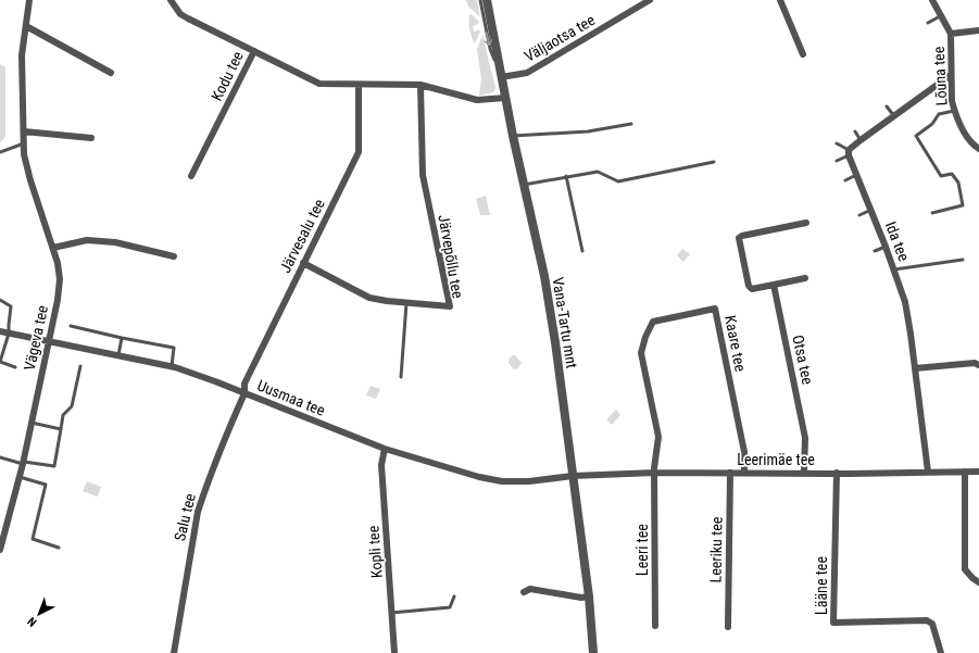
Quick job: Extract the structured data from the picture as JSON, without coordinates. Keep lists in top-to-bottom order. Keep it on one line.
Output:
{"streets":{"street":["Väljaotsa tee","Kodu tee","Lõuna tee","Järvesalu tee","Ida tee","Järvepõllu tee","Vana-Tartu mnt","Vägeva tee","Kaare tee","Otsa tee","Uusmaa tee","Leerimäe tee","Salu tee","Leeri tee","Leeriku tee","Kopli tee","Lääne tee"]},"crossings":[["Väljaotsa tee","Vana-Tartu mnt"],["Järvesalu tee","Järvepõllu tee"],["Järvesalu tee","Uusmaa tee"],["Järvesalu tee","Salu tee"],["Ida tee","Leerimäe tee"],["Vana-Tartu mnt","Uusmaa tee"],["Vana-Tartu mnt","Leerimäe tee"],["Vägeva tee","Uusmaa tee"],["Kaare tee","Leerimäe tee"],["Kaare tee","Leeri tee"],["Otsa tee","Leerimäe tee"],["Uusmaa tee","Leerimäe tee"],["Uusmaa tee","Salu tee"],["Uusmaa tee","Kopli tee"],["Leerimäe tee","Leeri tee"],["Leerimäe tee","Leeriku tee"],["Leerimäe tee","Lääne tee"]],"north":"bottom left"}
